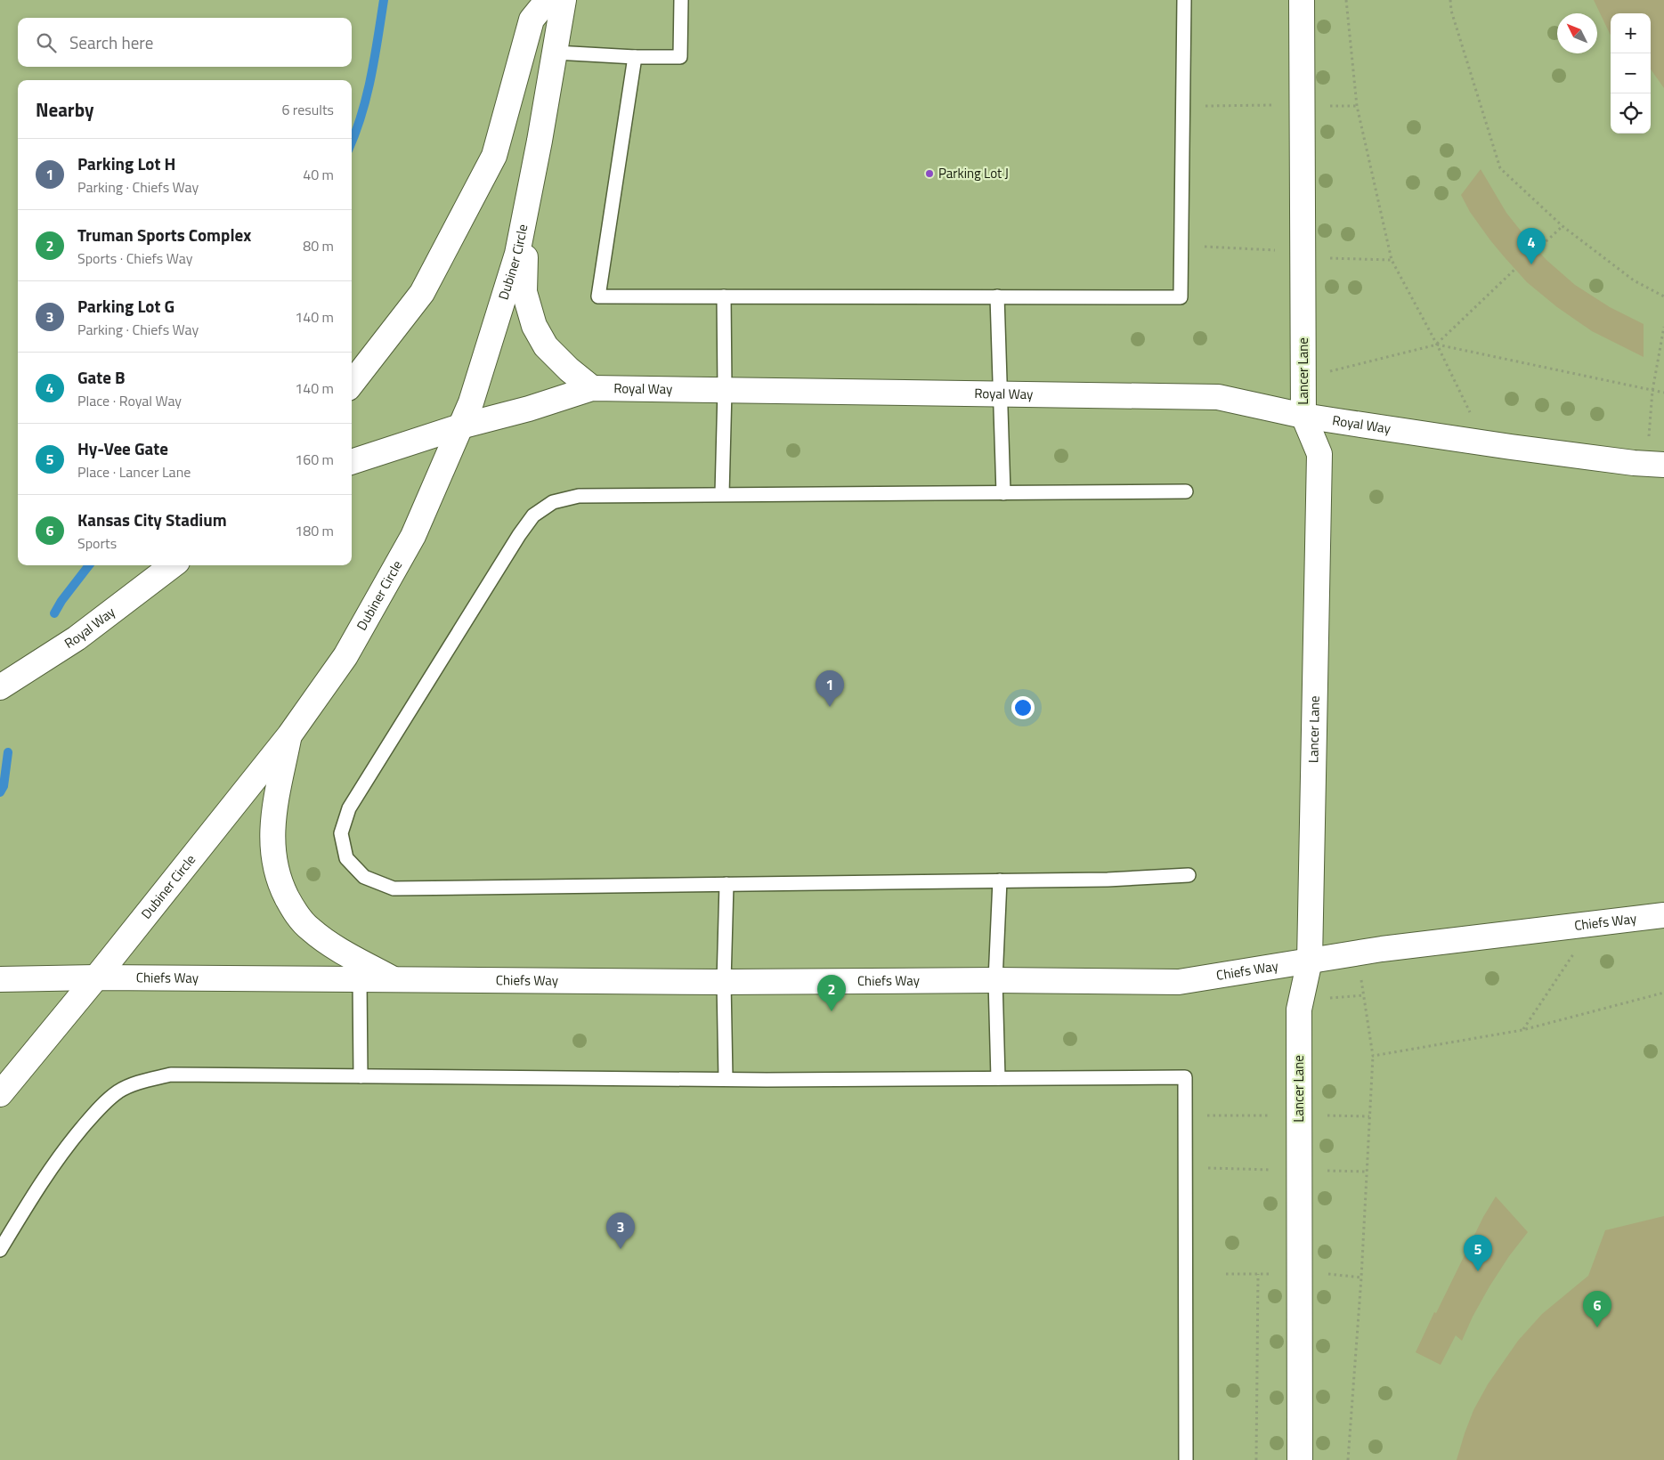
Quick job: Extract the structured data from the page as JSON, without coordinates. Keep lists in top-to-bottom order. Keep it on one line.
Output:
{"streets":{"street":["Dubiner Circle","Lancer Lane","Royal Way","Chiefs Way"]},"crossings":[["Dubiner Circle","Royal Way"],["Dubiner Circle","Chiefs Way"],["Lancer Lane","Royal Way"],["Lancer Lane","Chiefs Way"]],"places":["Parking Lot J"],"north":"top left","page":{"map_buttons":["+","−"],"search":"Search here","heading":["Nearby","6 results"],"list":[{"mark":"1","name":"Parking Lot H","note":"Parking · Chiefs Way","value":"40 m"},{"mark":"2","name":"Truman Sports Complex","note":"Sports · Chiefs Way","value":"80 m"},{"mark":"3","name":"Parking Lot G","note":"Parking · Chiefs Way","value":"140 m"},{"mark":"4","name":"Gate B","note":"Place · Royal Way","value":"140 m"},{"mark":"5","name":"Hy-Vee Gate","note":"Place · Lancer Lane","value":"160 m"},{"mark":"6","name":"Kansas City Stadium","note":"Sports","value":"180 m"}],"pins":["4","1","2","3","5","6"]}}
